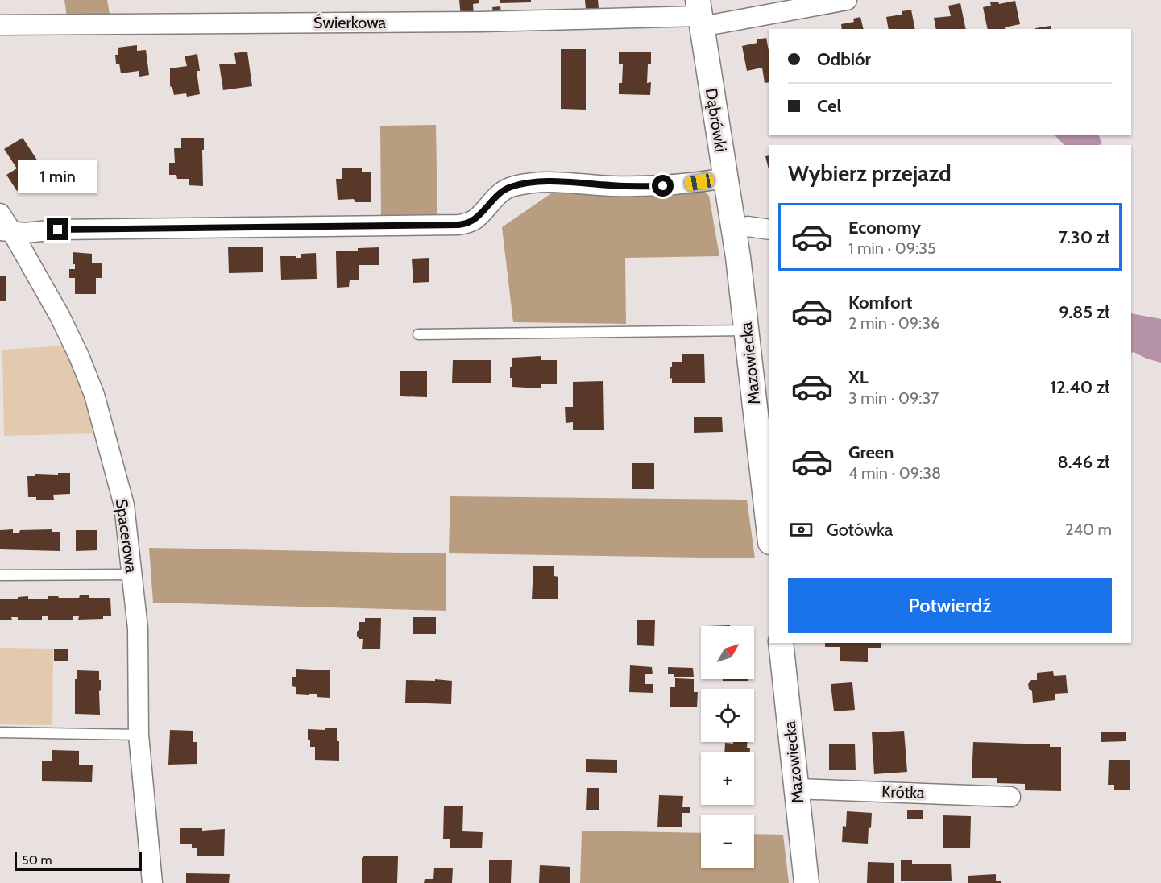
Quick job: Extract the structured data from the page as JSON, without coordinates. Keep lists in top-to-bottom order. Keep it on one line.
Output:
{"streets":{"street":["Świerkowa","Dąbrówki","Mazowiecka","Spacerowa","Krótka"]},"crossings":[["Świerkowa","Dąbrówki"],["Dąbrówki","Mazowiecka"],["Mazowiecka","Krótka"]],"scale_bar":"50 m","north":"top right","page":{"banner":["Odbiór","Cel"],"heading":"Wybierz przejazd","bubble":"1 min","list":[{"name":"Economy","note":"1 min · 09:35","value":"7.30 zł"},{"name":"Komfort","note":"2 min · 09:36","value":"9.85 zł"},{"name":"XL","note":"3 min · 09:37","value":"12.40 zł"},{"name":"Green","note":"4 min · 09:38","value":"8.46 zł"}],"pay":["Gotówka","240 m"],"buttons":"Potwierdź","map_buttons":["+","−"],"scale":"50 m"}}
